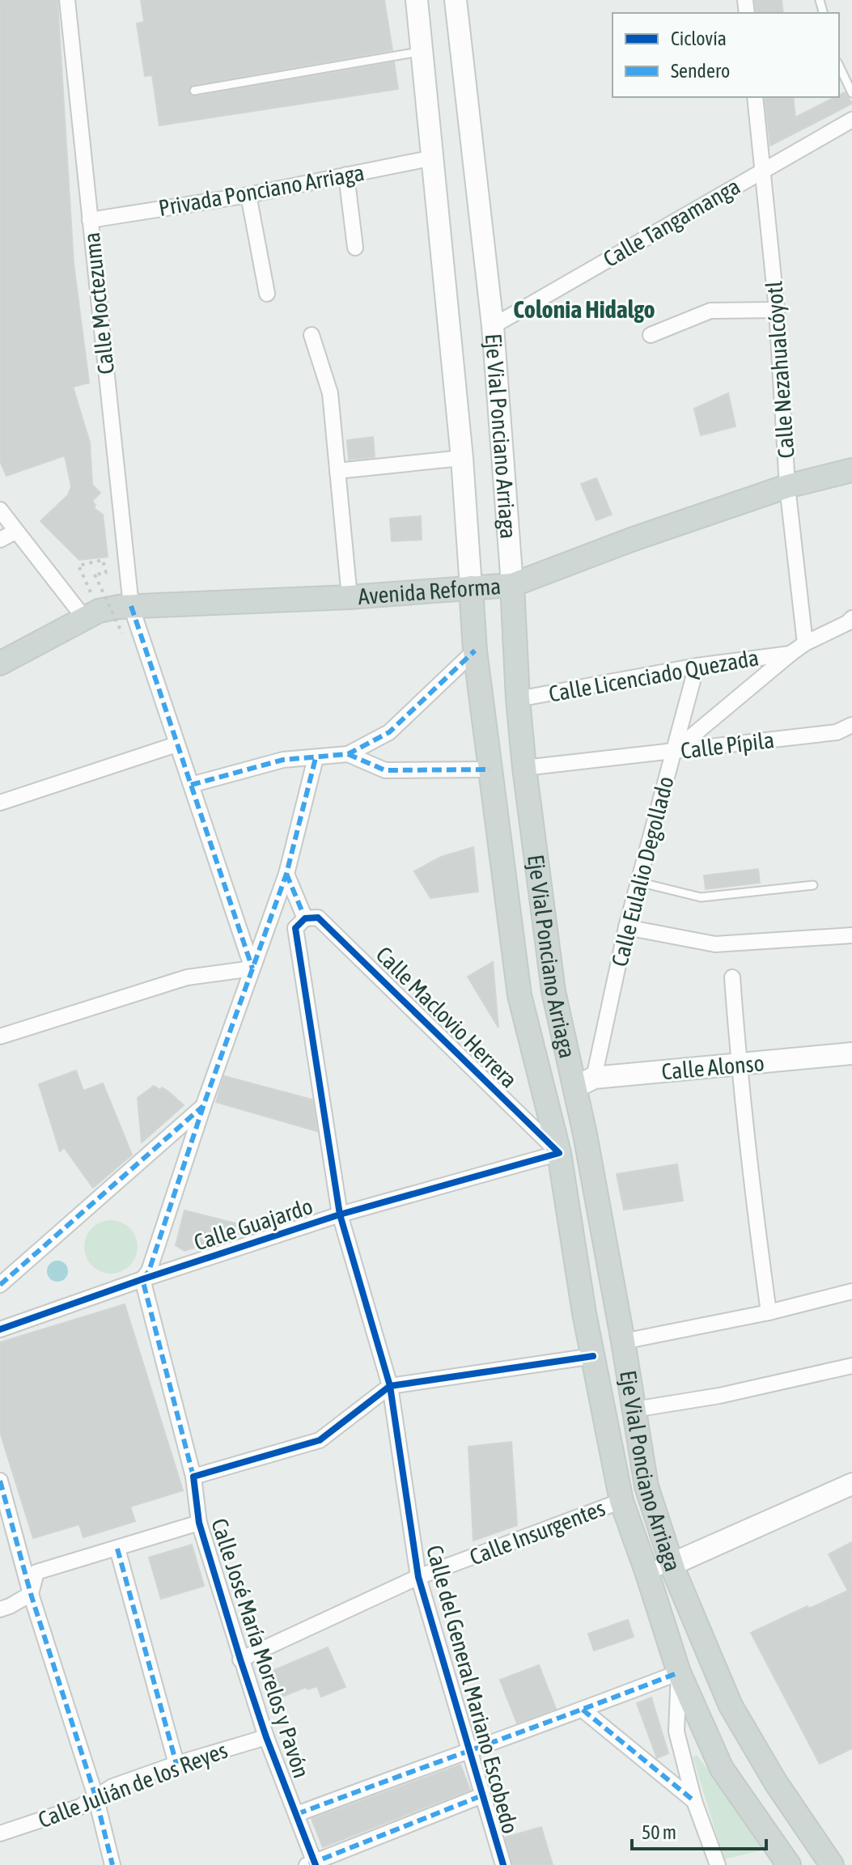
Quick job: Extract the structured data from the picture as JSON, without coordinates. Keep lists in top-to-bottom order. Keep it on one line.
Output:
{"streets":{"main road":["Eje Vial Ponciano Arriaga","Avenida Reforma","Calle Alonso"],"street":["Privada Ponciano Arriaga","Calle Tangamanga","Calle Moctezuma","Calle Nezahualcóyotl","Calle Licenciado Quezada","Calle Pípila","Calle Eulalio Degollado","Calle Maclovio Herrera","Calle Guajardo","Calle Insurgentes","Calle José María Morelos y Pavón","Calle del General Mariano Escobedo","Calle Julián de los Reyes"]},"crossings":[["Privada Ponciano Arriaga","Calle Moctezuma"],["Privada Ponciano Arriaga","Eje Vial Ponciano Arriaga"],["Calle Tangamanga","Calle Nezahualcóyotl"],["Calle Tangamanga","Eje Vial Ponciano Arriaga"],["Calle Moctezuma","Avenida Reforma"],["Calle Nezahualcóyotl","Avenida Reforma"],["Calle Nezahualcóyotl","Calle Licenciado Quezada"],["Eje Vial Ponciano Arriaga","Avenida Reforma"],["Eje Vial Ponciano Arriaga","Calle Licenciado Quezada"],["Eje Vial Ponciano Arriaga","Calle Pípila"],["Eje Vial Ponciano Arriaga","Calle Eulalio Degollado"],["Eje Vial Ponciano Arriaga","Calle Maclovio Herrera"],["Eje Vial Ponciano Arriaga","Calle Alonso"],["Eje Vial Ponciano Arriaga","Calle Guajardo"],["Eje Vial Ponciano Arriaga","Calle Insurgentes"],["Calle Licenciado Quezada","Calle Pípila"],["Calle Licenciado Quezada","Calle Eulalio Degollado"],["Calle Pípila","Calle Eulalio Degollado"],["Calle Eulalio Degollado","Calle Alonso"],["Calle Maclovio Herrera","Calle Guajardo"],["Calle Maclovio Herrera","Calle del General Mariano Escobedo"],["Calle Guajardo","Calle José María Morelos y Pavón"],["Calle Guajardo","Calle del General Mariano Escobedo"],["Calle Insurgentes","Calle José María Morelos y Pavón"],["Calle Insurgentes","Calle del General Mariano Escobedo"],["Calle José María Morelos y Pavón","Calle Julián de los Reyes"]],"districts":["Colonia Hidalgo"],"legend":["Ciclovía","Sendero"],"scale_bar":"50 m"}
